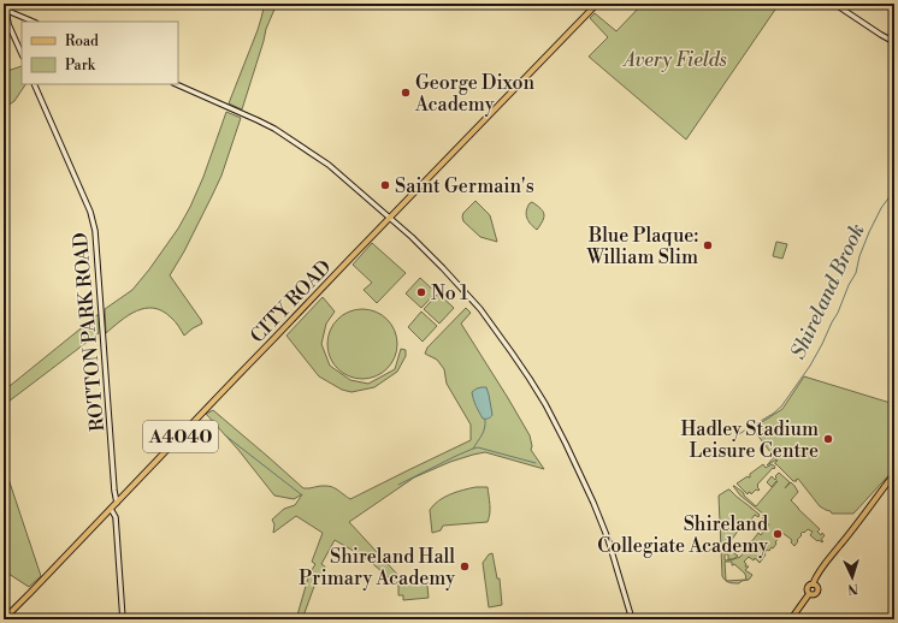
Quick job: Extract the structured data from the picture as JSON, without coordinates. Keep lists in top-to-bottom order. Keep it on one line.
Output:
{"streets":{"main road":["CITY ROAD","ROTTON PARK ROAD","A4040"]},"crossings":[["CITY ROAD","ROTTON PARK ROAD"]],"water":["Shireland Brook"],"parks":["Avery Fields"],"places":["George Dixon Academy","Saint Germain's","Blue Plaque: William Slim","No 1","Hadley Stadium Leisure Centre","Shireland Collegiate Academy","Shireland Hall Primary Academy"],"legend":["Road","Park"],"north":"bottom"}
